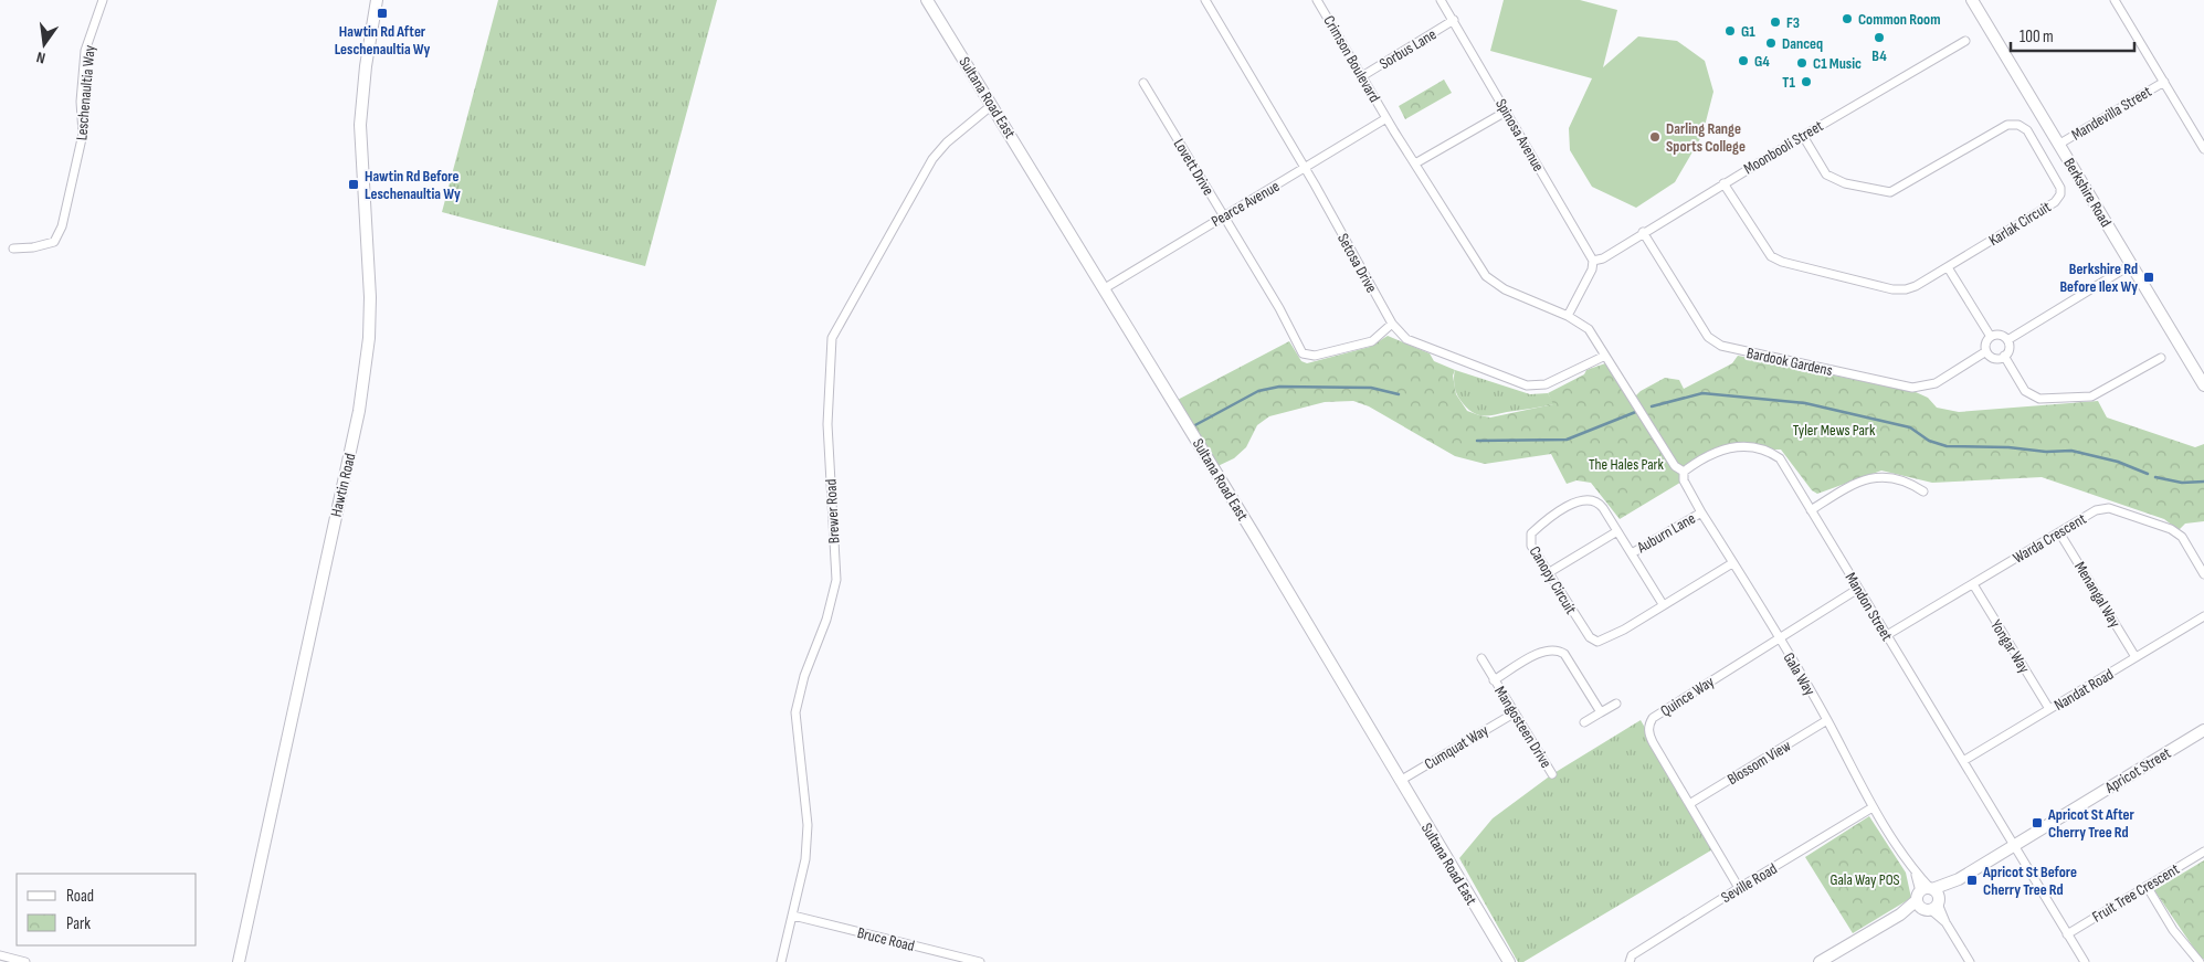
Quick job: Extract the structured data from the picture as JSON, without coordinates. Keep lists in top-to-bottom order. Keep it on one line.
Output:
{"streets":{"street":["Sorbus Lane","Crimson Boulevard","Leschenaultia Way","Sultana Road East","Mandevilla Street","Spinosa Avenue","Moonbooli Street","Lovett Drive","Berkshire Road","Pearce Avenue","Karlak Circuit","Setosa Drive","Bardook Gardens","Hawtin Road","Brewer Road","Auburn Lane","Warda Crescent","Canopy Circuit","Menangal Way","Mandon Street","Yongar Way","Gala Way","Nandat Road","Quince Way","Mangosteen Drive","Cumquat Way","Blossom View","Apricot Street","Seville Road","Fruit Tree Crescent","Bruce Road"]},"crossings":[["Sorbus Lane","Crimson Boulevard"],["Sorbus Lane","Spinosa Avenue"],["Crimson Boulevard","Pearce Avenue"],["Sultana Road East","Pearce Avenue"],["Sultana Road East","Brewer Road"],["Sultana Road East","Cumquat Way"],["Mandevilla Street","Berkshire Road"],["Spinosa Avenue","Moonbooli Street"],["Moonbooli Street","Karlak Circuit"],["Moonbooli Street","Bardook Gardens"],["Lovett Drive","Pearce Avenue"],["Lovett Drive","Setosa Drive"],["Pearce Avenue","Setosa Drive"],["Setosa Drive","Gala Way"],["Brewer Road","Bruce Road"],["Auburn Lane","Canopy Circuit"],["Auburn Lane","Gala Way"],["Warda Crescent","Menangal Way"],["Warda Crescent","Mandon Street"],["Warda Crescent","Yongar Way"],["Canopy Circuit","Gala Way"],["Menangal Way","Nandat Road"],["Mandon Street","Gala Way"],["Mandon Street","Nandat Road"],["Mandon Street","Quince Way"],["Mandon Street","Apricot Street"],["Mandon Street","Fruit Tree Crescent"],["Yongar Way","Nandat Road"],["Gala Way","Quince Way"],["Gala Way","Blossom View"],["Gala Way","Apricot Street"],["Gala Way","Seville Road"],["Quince Way","Blossom View"],["Quince Way","Seville Road"],["Mangosteen Drive","Cumquat Way"]],"parks":["Tyler Mews Park","The Hales Park","Gala Way POS"],"places":{"transit":["Hawtin Rd After Leschenaultia Wy","Hawtin Rd Before Leschenaultia Wy","Berkshire Rd Before Ilex Wy","Apricot St After Cherry Tree Rd","Apricot St Before Cherry Tree Rd"],"other":["Common Room","F3","G1","B4","Danceq","G4","C1 Music","T1","Darling Range Sports College"]},"legend":["Road","Park"],"scale_bar":"100 m","north":"bottom"}
